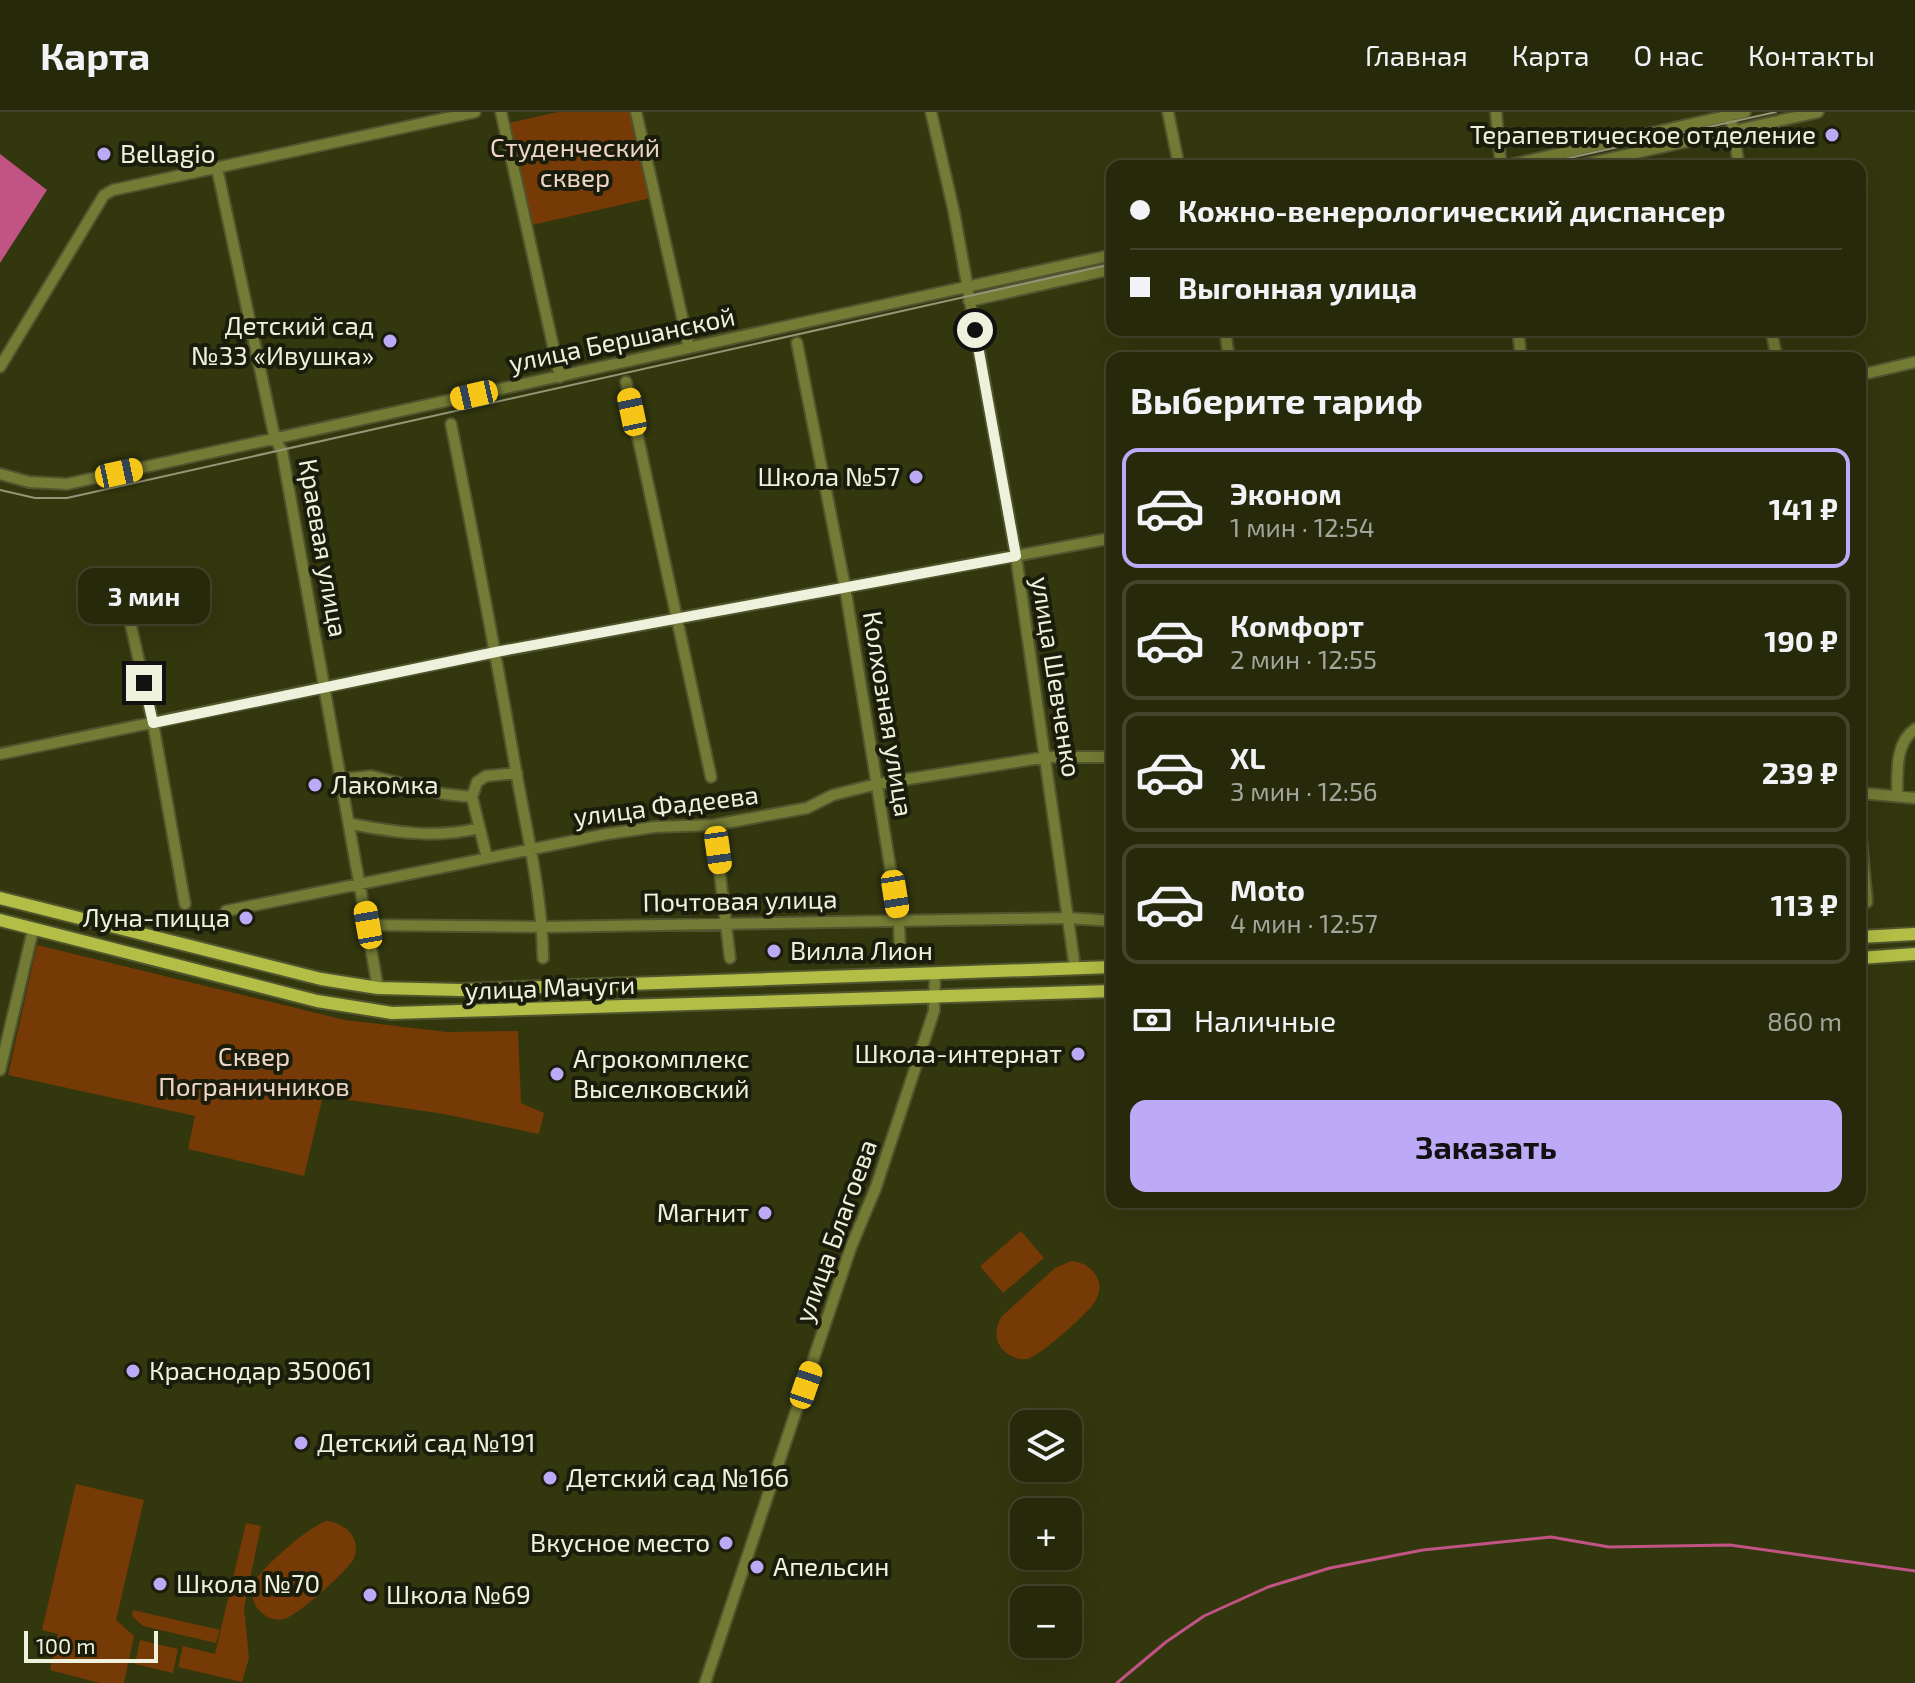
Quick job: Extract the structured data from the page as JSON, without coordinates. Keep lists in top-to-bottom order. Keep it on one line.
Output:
{"streets":{"main road":["улица Мачуги"],"street":["улица Бершанской","Краевая улица","улица Шевченко","Колхозная улица","улица Фадеева","Почтовая улица","улица Благоева"]},"crossings":[["улица Бершанской","Краевая улица"],["улица Бершанской","улица Шевченко"],["Краевая улица","улица Фадеева"],["Краевая улица","Почтовая улица"],["Краевая улица","улица Мачуги"],["улица Шевченко","улица Фадеева"],["улица Шевченко","Почтовая улица"],["улица Шевченко","улица Мачуги"],["Колхозная улица","улица Фадеева"],["Колхозная улица","Почтовая улица"],["улица Мачуги","улица Благоева"]],"parks":["Студенческий сквер","Сквер Пограничников"],"places":["Терапевтическое отделение","Bellagio","Детский сад №33 «Ивушка»","Школа №57","Лакомка","Луна-пицца","Вилла Лион","Школа-интернат","Агрокомплекс Выселковский","Магнит","Краснодар 350061","Детский сад №191","Детский сад №166","Вкусное место","Апельсин","Школа №70","Школа №69"],"scale_bar":"100 m","page":{"header":"Карта","nav":["Главная","Карта","О нас","Контакты"],"banner":["Кожно-венерологический диспансер","Выгонная улица"],"heading":"Выберите тариф","list":[{"name":"Эконом","note":"1 мин · 12:54","value":"141 ₽"},{"name":"Комфорт","note":"2 мин · 12:55","value":"190 ₽"},{"name":"XL","note":"3 мин · 12:56","value":"239 ₽"},{"name":"Moto","note":"4 мин · 12:57","value":"113 ₽"}],"bubble":"3 мин","pay":["Наличные","860 m"],"buttons":"Заказать","map_buttons":["+","−"],"scale":"100 m"}}
